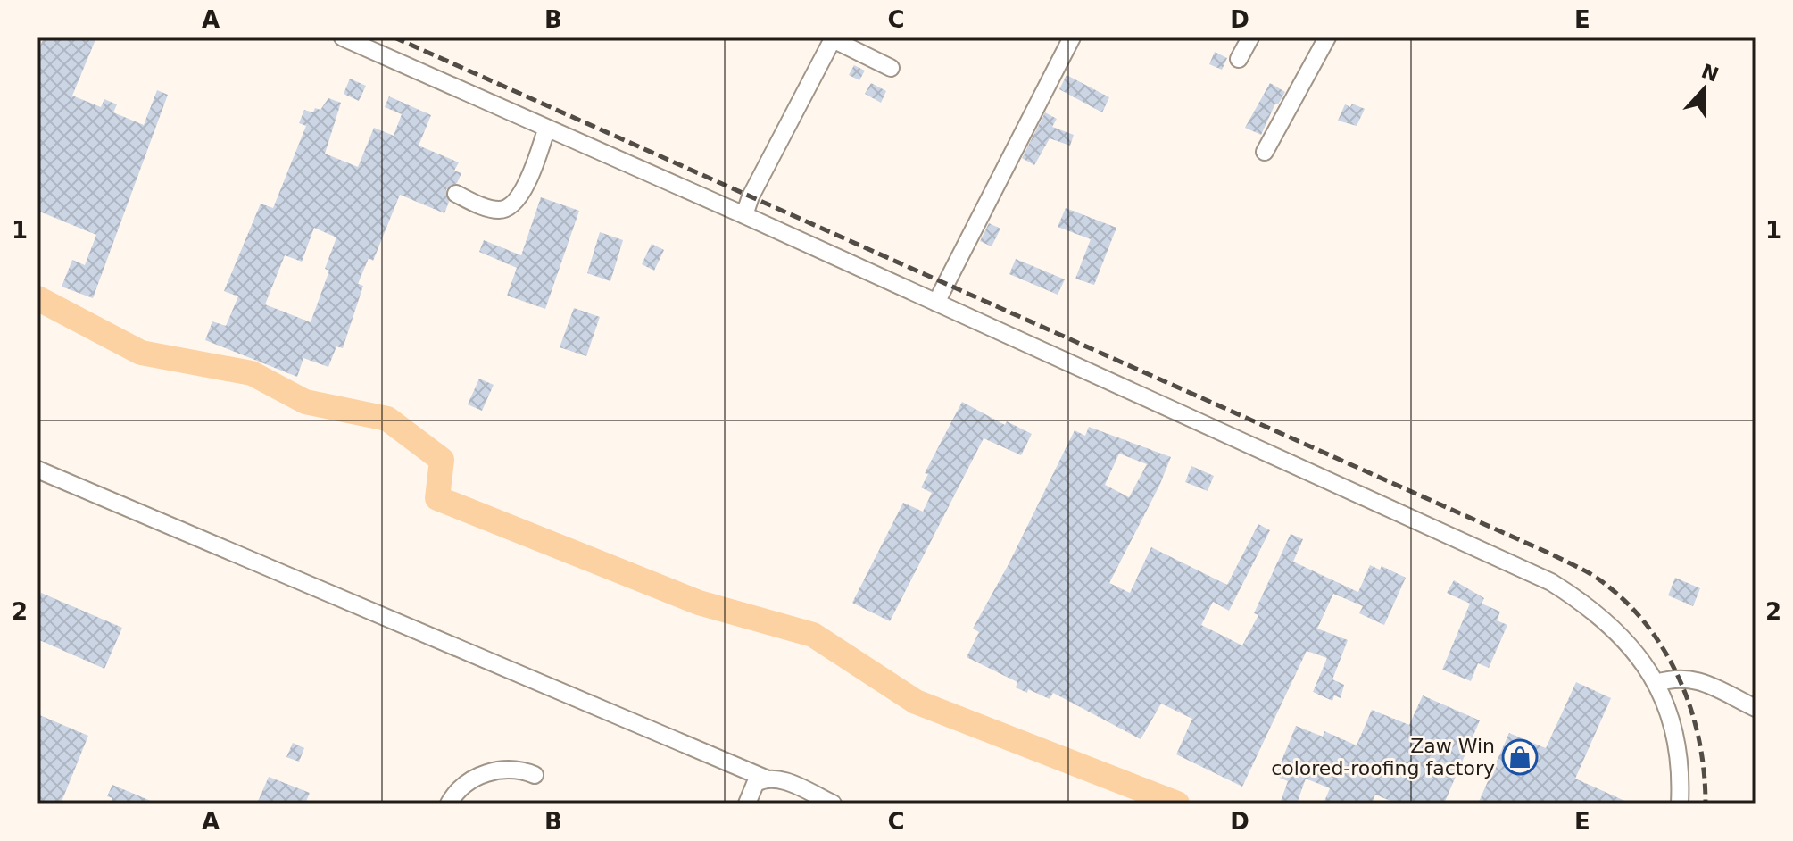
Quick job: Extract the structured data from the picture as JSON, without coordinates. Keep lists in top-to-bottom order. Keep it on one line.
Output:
{"places":{"shop":["Zaw Win colored-roofing factory"]},"north":"top","grid":{"columns":["A","B","C","D","E"],"rows":["1","2"]}}
